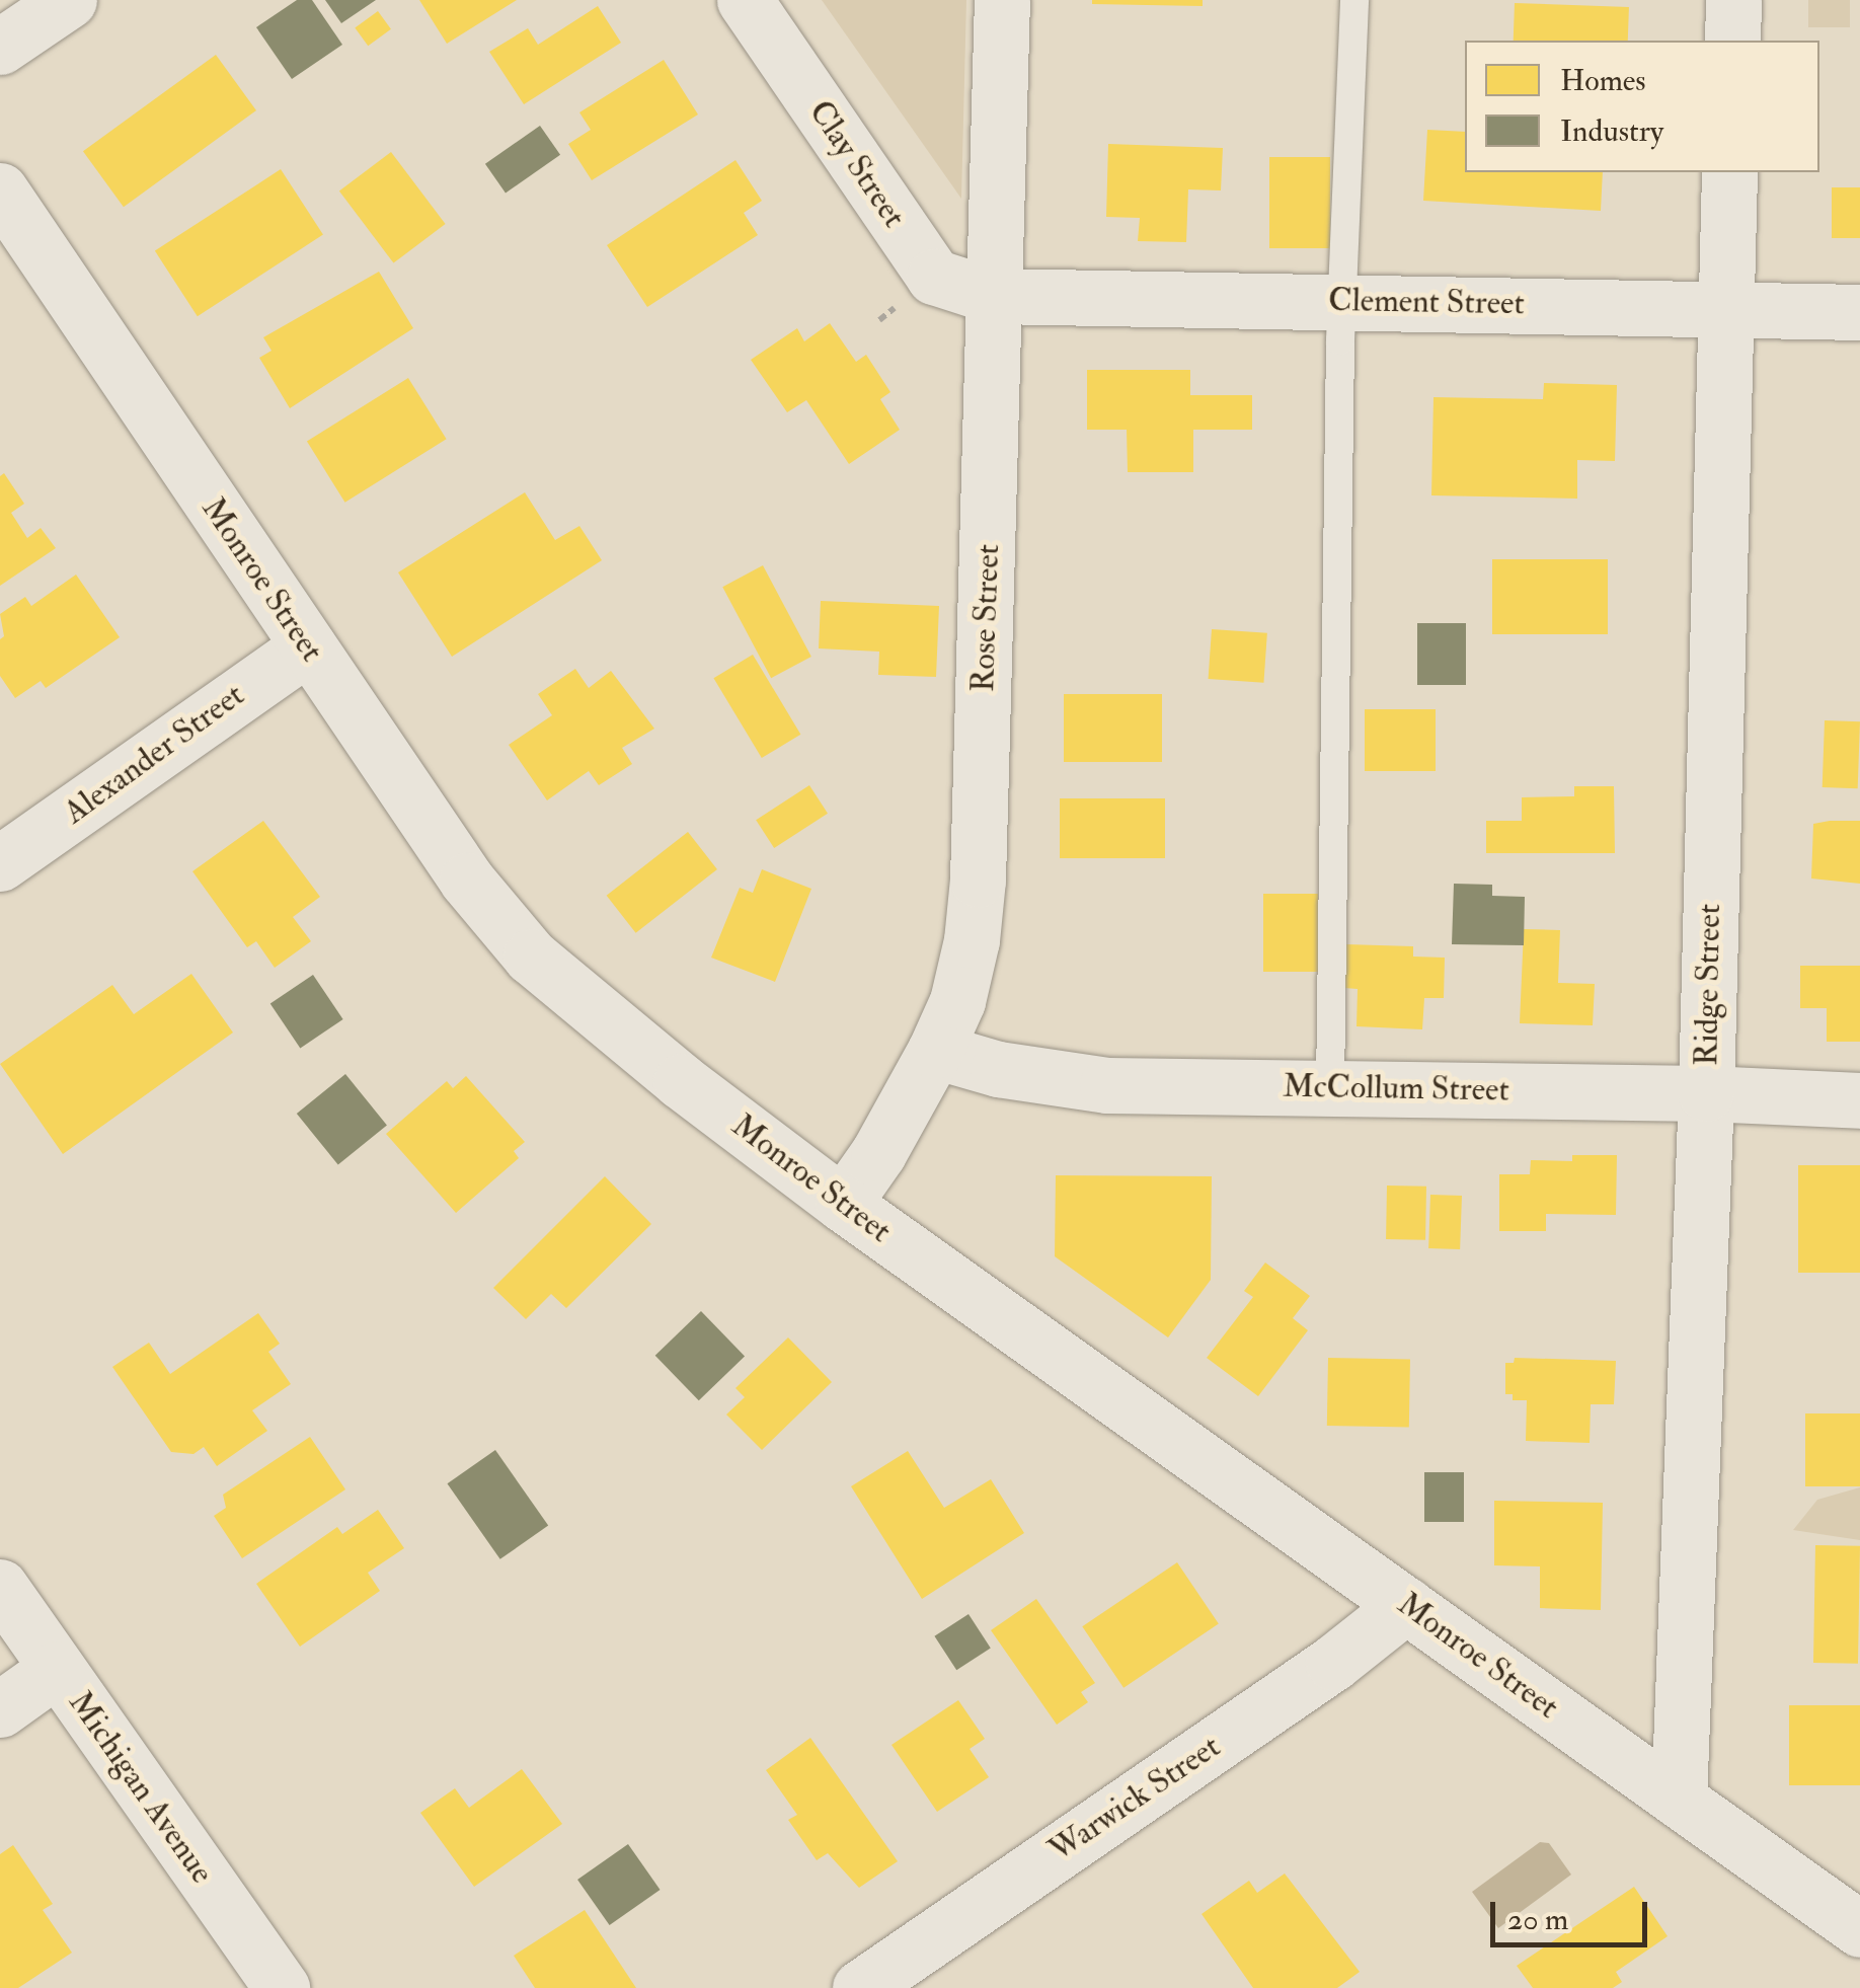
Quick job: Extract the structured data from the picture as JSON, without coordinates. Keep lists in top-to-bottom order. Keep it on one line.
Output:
{"streets":{"street":["Clay Street","Clement Street","Monroe Street","Rose Street","Alexander Street","Ridge Street","McCollum Street","Michigan Avenue","Warwick Street"]},"crossings":[["Clay Street","Clement Street"],["Clay Street","Rose Street"],["Clement Street","Rose Street"],["Clement Street","Ridge Street"],["Monroe Street","Rose Street"],["Monroe Street","Alexander Street"],["Monroe Street","Ridge Street"],["Monroe Street","Warwick Street"],["Rose Street","McCollum Street"],["Ridge Street","McCollum Street"]],"legend":["Homes","Industry"],"scale_bar":"20 m"}
